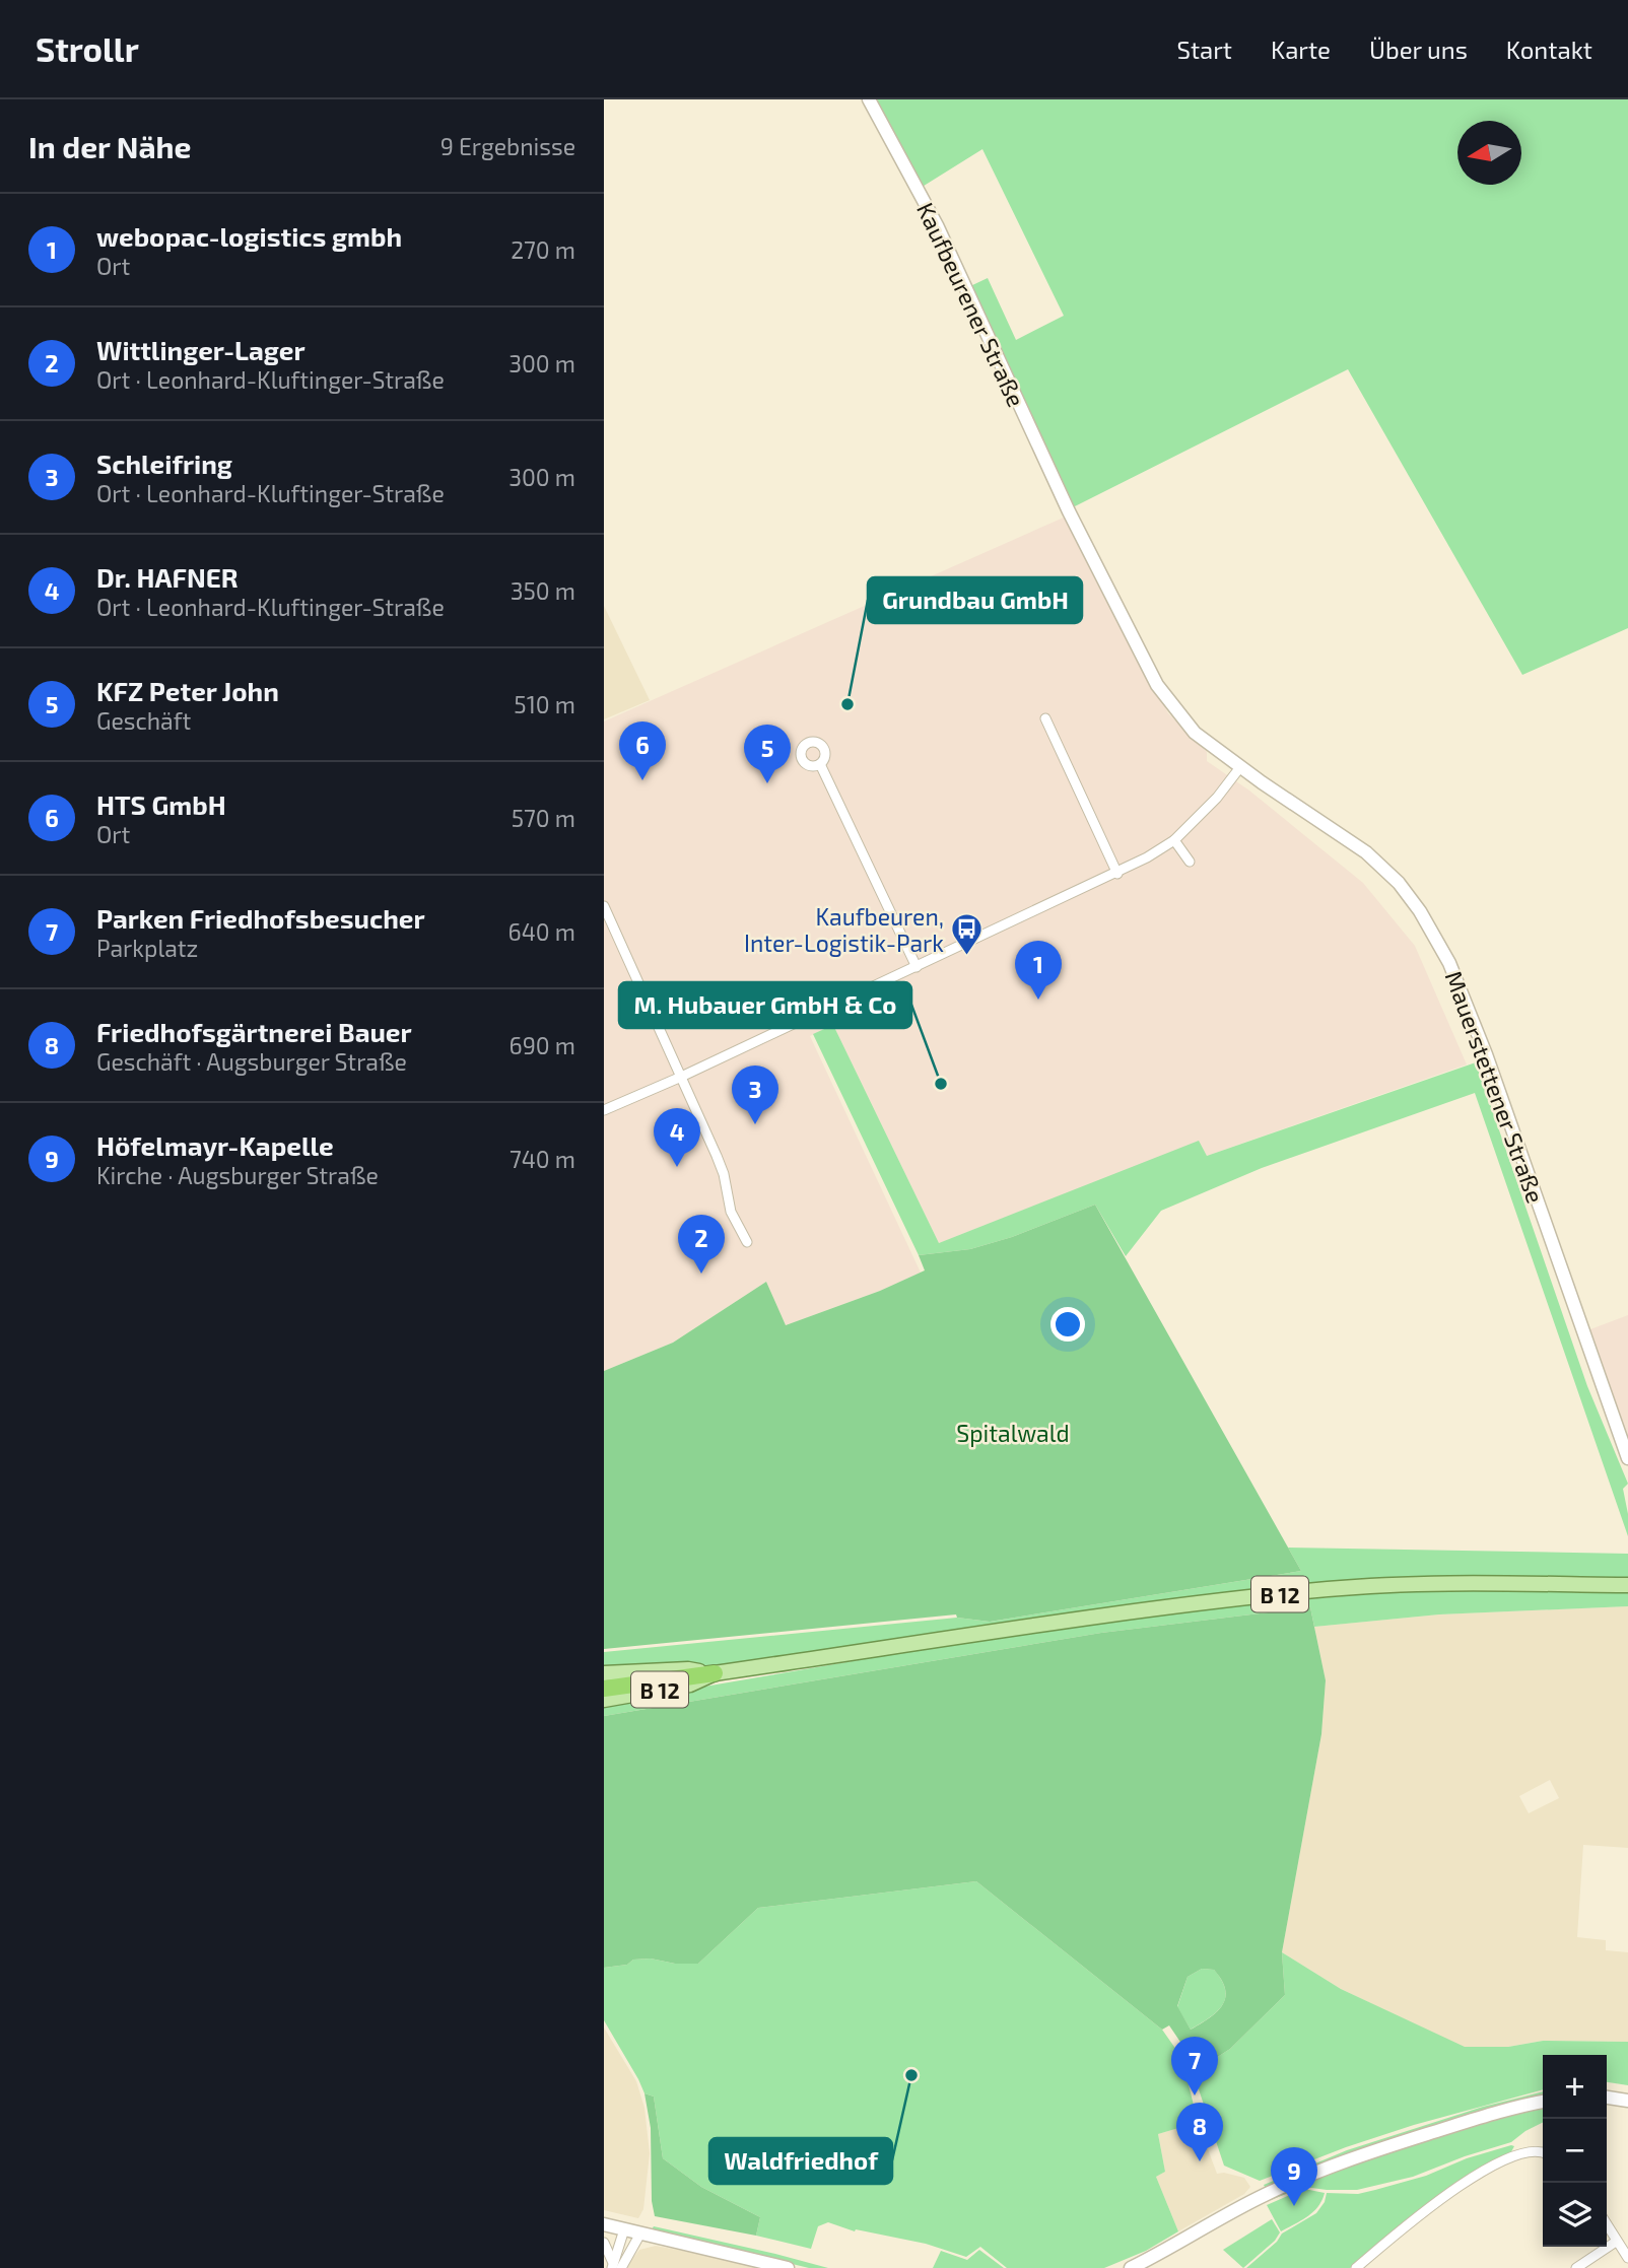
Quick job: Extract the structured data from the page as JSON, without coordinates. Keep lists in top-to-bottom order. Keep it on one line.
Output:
{"streets":{"highway":["B 12"],"main road":["Kaufbeurener Straße","Mauerstettener Straße"]},"crossings":[["Kaufbeurener Straße","Mauerstettener Straße"]],"parks":["Spitalwald"],"places":{"other":["Grundbau GmbH","M. Hubauer GmbH & Co","Waldfriedhof"],"bus stop":["Kaufbeuren, Inter-Logistik-Park"]},"north":"left","page":{"header":"Strollr","nav":["Start","Karte","Über uns","Kontakt"],"heading":["In der Nähe","9 Ergebnisse"],"list":[{"mark":"1","name":"webopac-logistics gmbh","note":"Ort","value":"270 m"},{"mark":"2","name":"Wittlinger-Lager","note":"Ort · Leonhard-Kluftinger-Straße","value":"300 m"},{"mark":"3","name":"Schleifring","note":"Ort · Leonhard-Kluftinger-Straße","value":"300 m"},{"mark":"4","name":"Dr. HAFNER","note":"Ort · Leonhard-Kluftinger-Straße","value":"350 m"},{"mark":"5","name":"KFZ Peter John","note":"Geschäft","value":"510 m"},{"mark":"6","name":"HTS GmbH","note":"Ort","value":"570 m"},{"mark":"7","name":"Parken Friedhofsbesucher","note":"Parkplatz","value":"640 m"},{"mark":"8","name":"Friedhofsgärtnerei Bauer","note":"Geschäft · Augsburger Straße","value":"690 m"},{"mark":"9","name":"Höfelmayr-Kapelle","note":"Kirche · Augsburger Straße","value":"740 m"}],"pins":["6","5","1","3","4","2","7","8","9"],"map_buttons":["+","−"]}}
